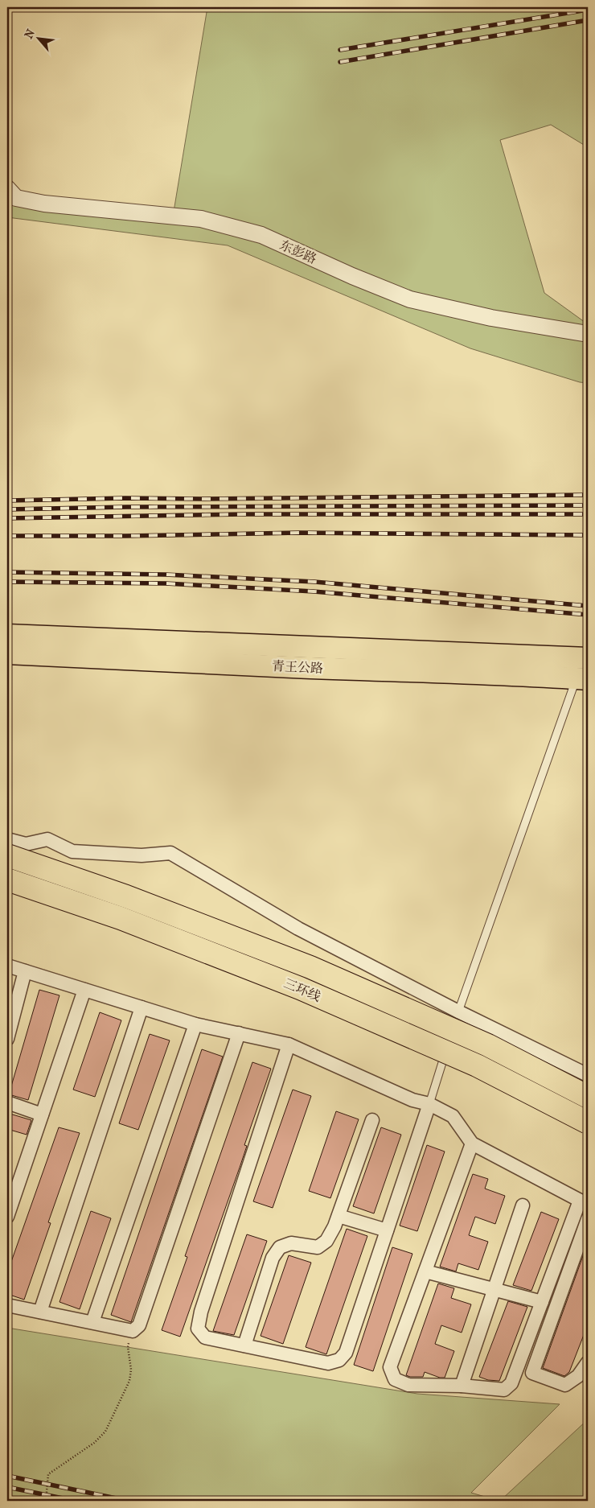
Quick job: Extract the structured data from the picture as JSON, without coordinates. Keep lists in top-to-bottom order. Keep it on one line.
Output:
{"streets":{"highway":["三环线"],"main road":["青王公路"],"street":["东彭路"]},"north":"top left"}
